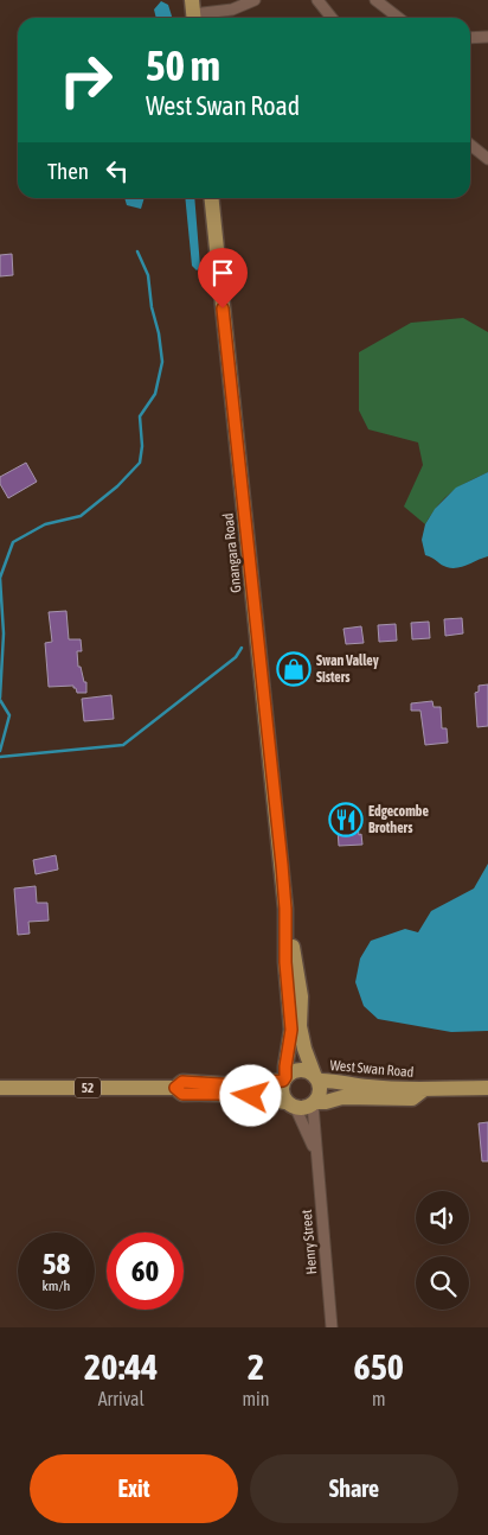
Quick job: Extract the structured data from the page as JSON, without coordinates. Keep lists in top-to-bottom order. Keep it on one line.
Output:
{"streets":{"main road":["Gnangara Road","West Swan Road","52"],"street":["Henry Street"]},"crossings":[["Gnangara Road","West Swan Road"],["Gnangara Road","52"],["Gnangara Road","Henry Street"],["West Swan Road","52"],["West Swan Road","Henry Street"],["52","Henry Street"]],"places":{"shop":["Swan Valley Sisters"],"restaurant":["Edgecombe Brothers"]},"page":{"turn":["50 m","West Swan Road"],"then":"Then","speed":"58 km/h","limit":"60","eta":["20:44","Arrival","2","min","650","m"],"buttons":["Exit","Share"]}}
